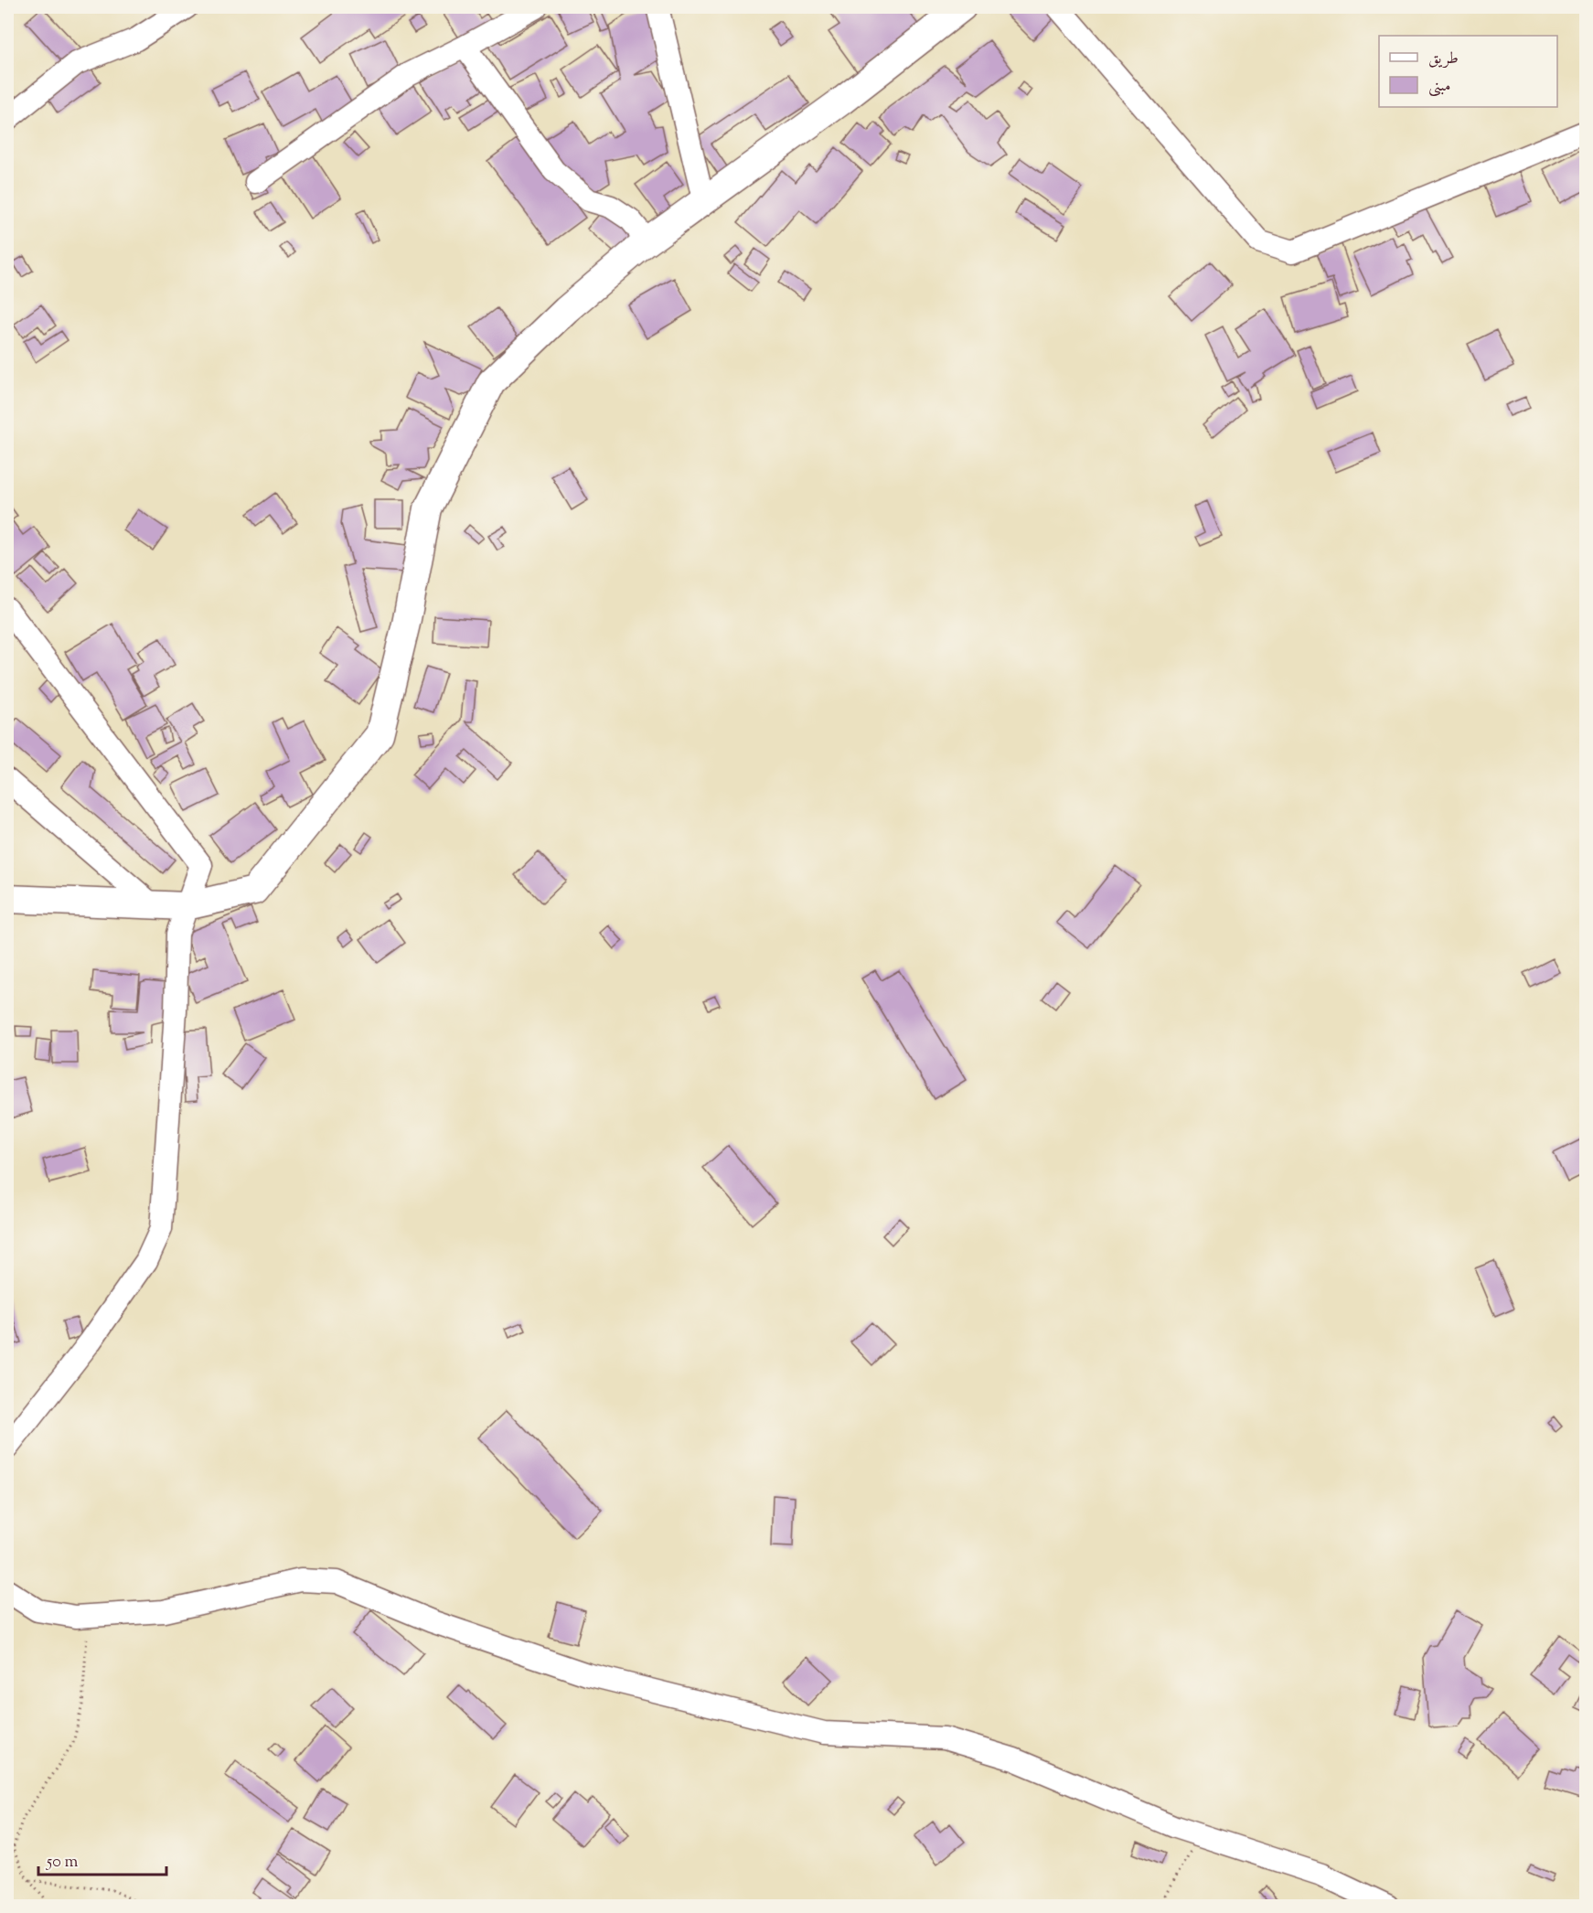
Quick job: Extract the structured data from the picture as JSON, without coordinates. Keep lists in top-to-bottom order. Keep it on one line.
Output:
{"legend":["طريق","مبنى"],"scale_bar":"50 m"}
